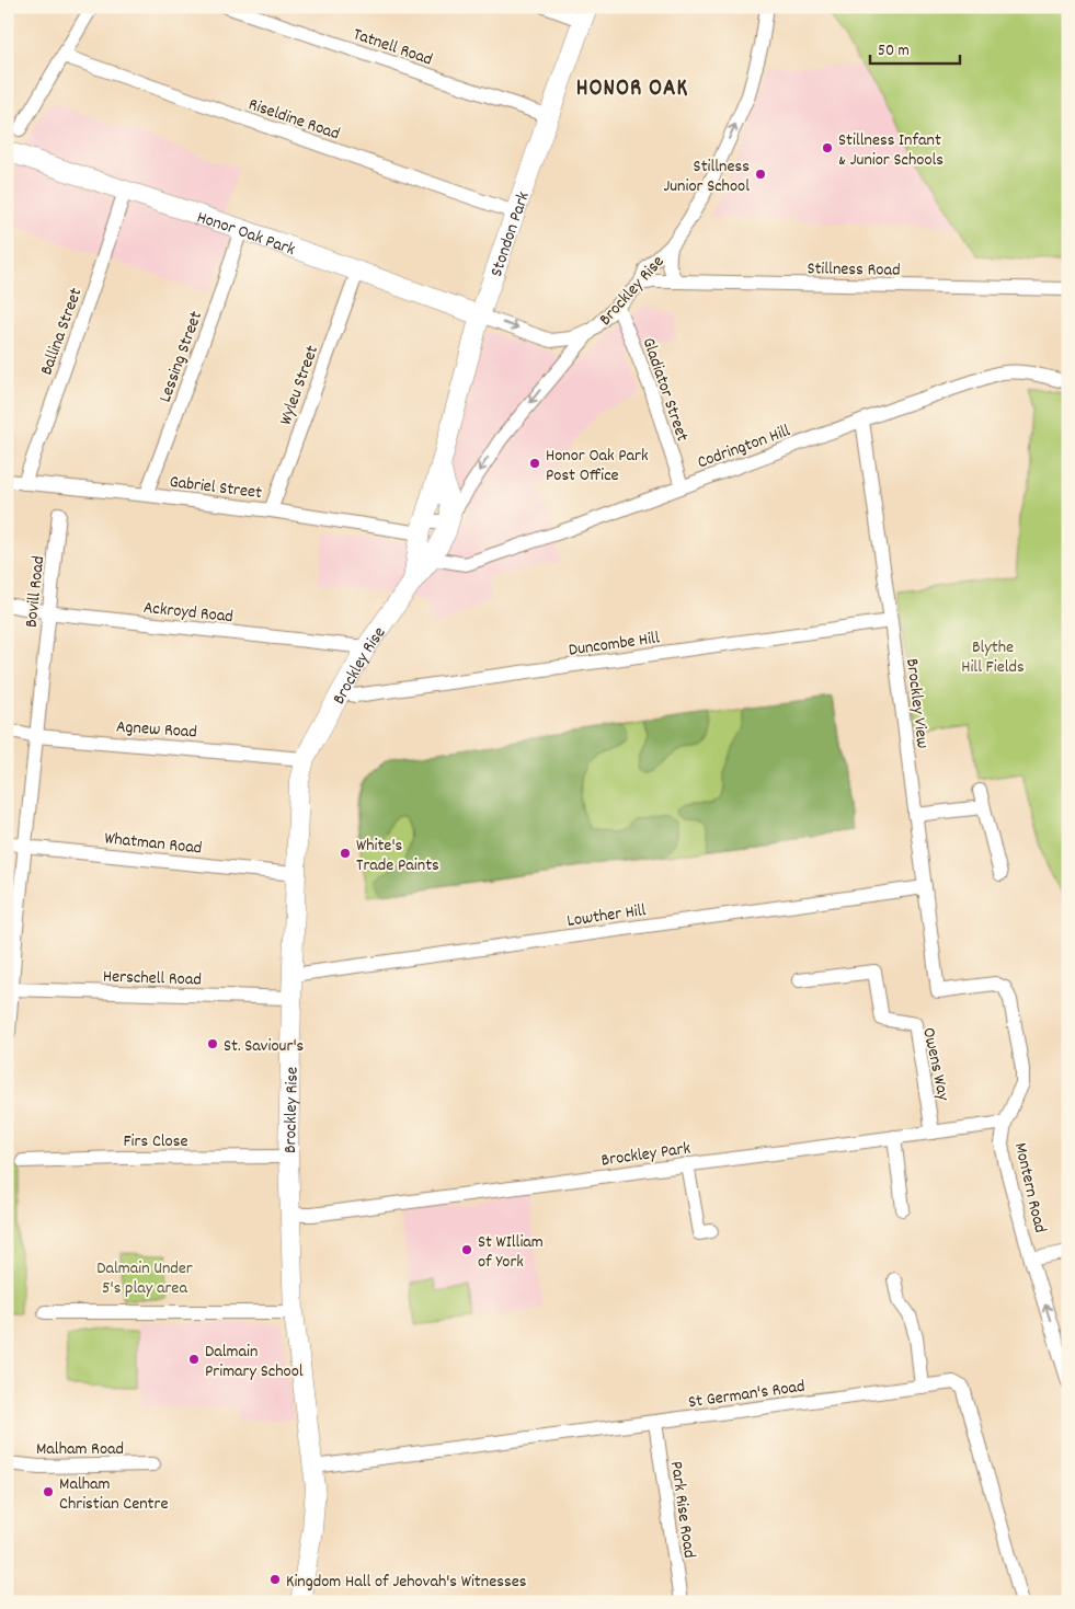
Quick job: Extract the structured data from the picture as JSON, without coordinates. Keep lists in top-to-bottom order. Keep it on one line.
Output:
{"streets":{"main road":["Honor Oak Park","Stondon Park","Brockley Rise"],"street":["Tatnell Road","Riseldine Road","Stillness Road","Ballina Street","Lessing Street","Wyleu Street","Gladiator Street","Codrington Hill","Gabriel Street","Bovill Road","Ackroyd Road","Duncombe Hill","Brockley View","Agnew Road","Whatman Road","Lowther Hill","Herschell Road","Owens Way","Firs Close","Brockley Park","Montern Road","St German's Road","Malham Road","Park Rise Road"]},"crossings":[["Tatnell Road","Stondon Park"],["Riseldine Road","Stondon Park"],["Honor Oak Park","Stondon Park"],["Honor Oak Park","Ballina Street"],["Honor Oak Park","Lessing Street"],["Honor Oak Park","Wyleu Street"],["Stondon Park","Brockley Rise"],["Stondon Park","Gabriel Street"],["Stillness Road","Brockley Rise"],["Brockley Rise","Gladiator Street"],["Brockley Rise","Ackroyd Road"],["Brockley Rise","Duncombe Hill"],["Brockley Rise","Agnew Road"],["Brockley Rise","Whatman Road"],["Brockley Rise","Lowther Hill"],["Brockley Rise","Herschell Road"],["Brockley Rise","Firs Close"],["Brockley Rise","Brockley Park"],["Brockley Rise","St German's Road"],["Ballina Street","Gabriel Street"],["Lessing Street","Gabriel Street"],["Wyleu Street","Gabriel Street"],["Gladiator Street","Codrington Hill"],["Codrington Hill","Brockley View"],["Bovill Road","Ackroyd Road"],["Bovill Road","Agnew Road"],["Bovill Road","Whatman Road"],["Bovill Road","Herschell Road"],["Duncombe Hill","Brockley View"],["Brockley View","Lowther Hill"],["Brockley View","Montern Road"],["Owens Way","Brockley Park"],["Brockley Park","Montern Road"],["St German's Road","Park Rise Road"]],"districts":["HONOR OAK"],"parks":["Blythe Hill Fields","Dalmain Under 5's play area"],"places":["Stillness Infant & Junior Schools","Stillness Junior School","Honor Oak Park Post Office","White's Trade Paints","St. Saviour's","St WIlliam of York","Dalmain Primary School","Malham Christian Centre","Kingdom Hall of Jehovah's Witnesses"],"scale_bar":"50 m"}
